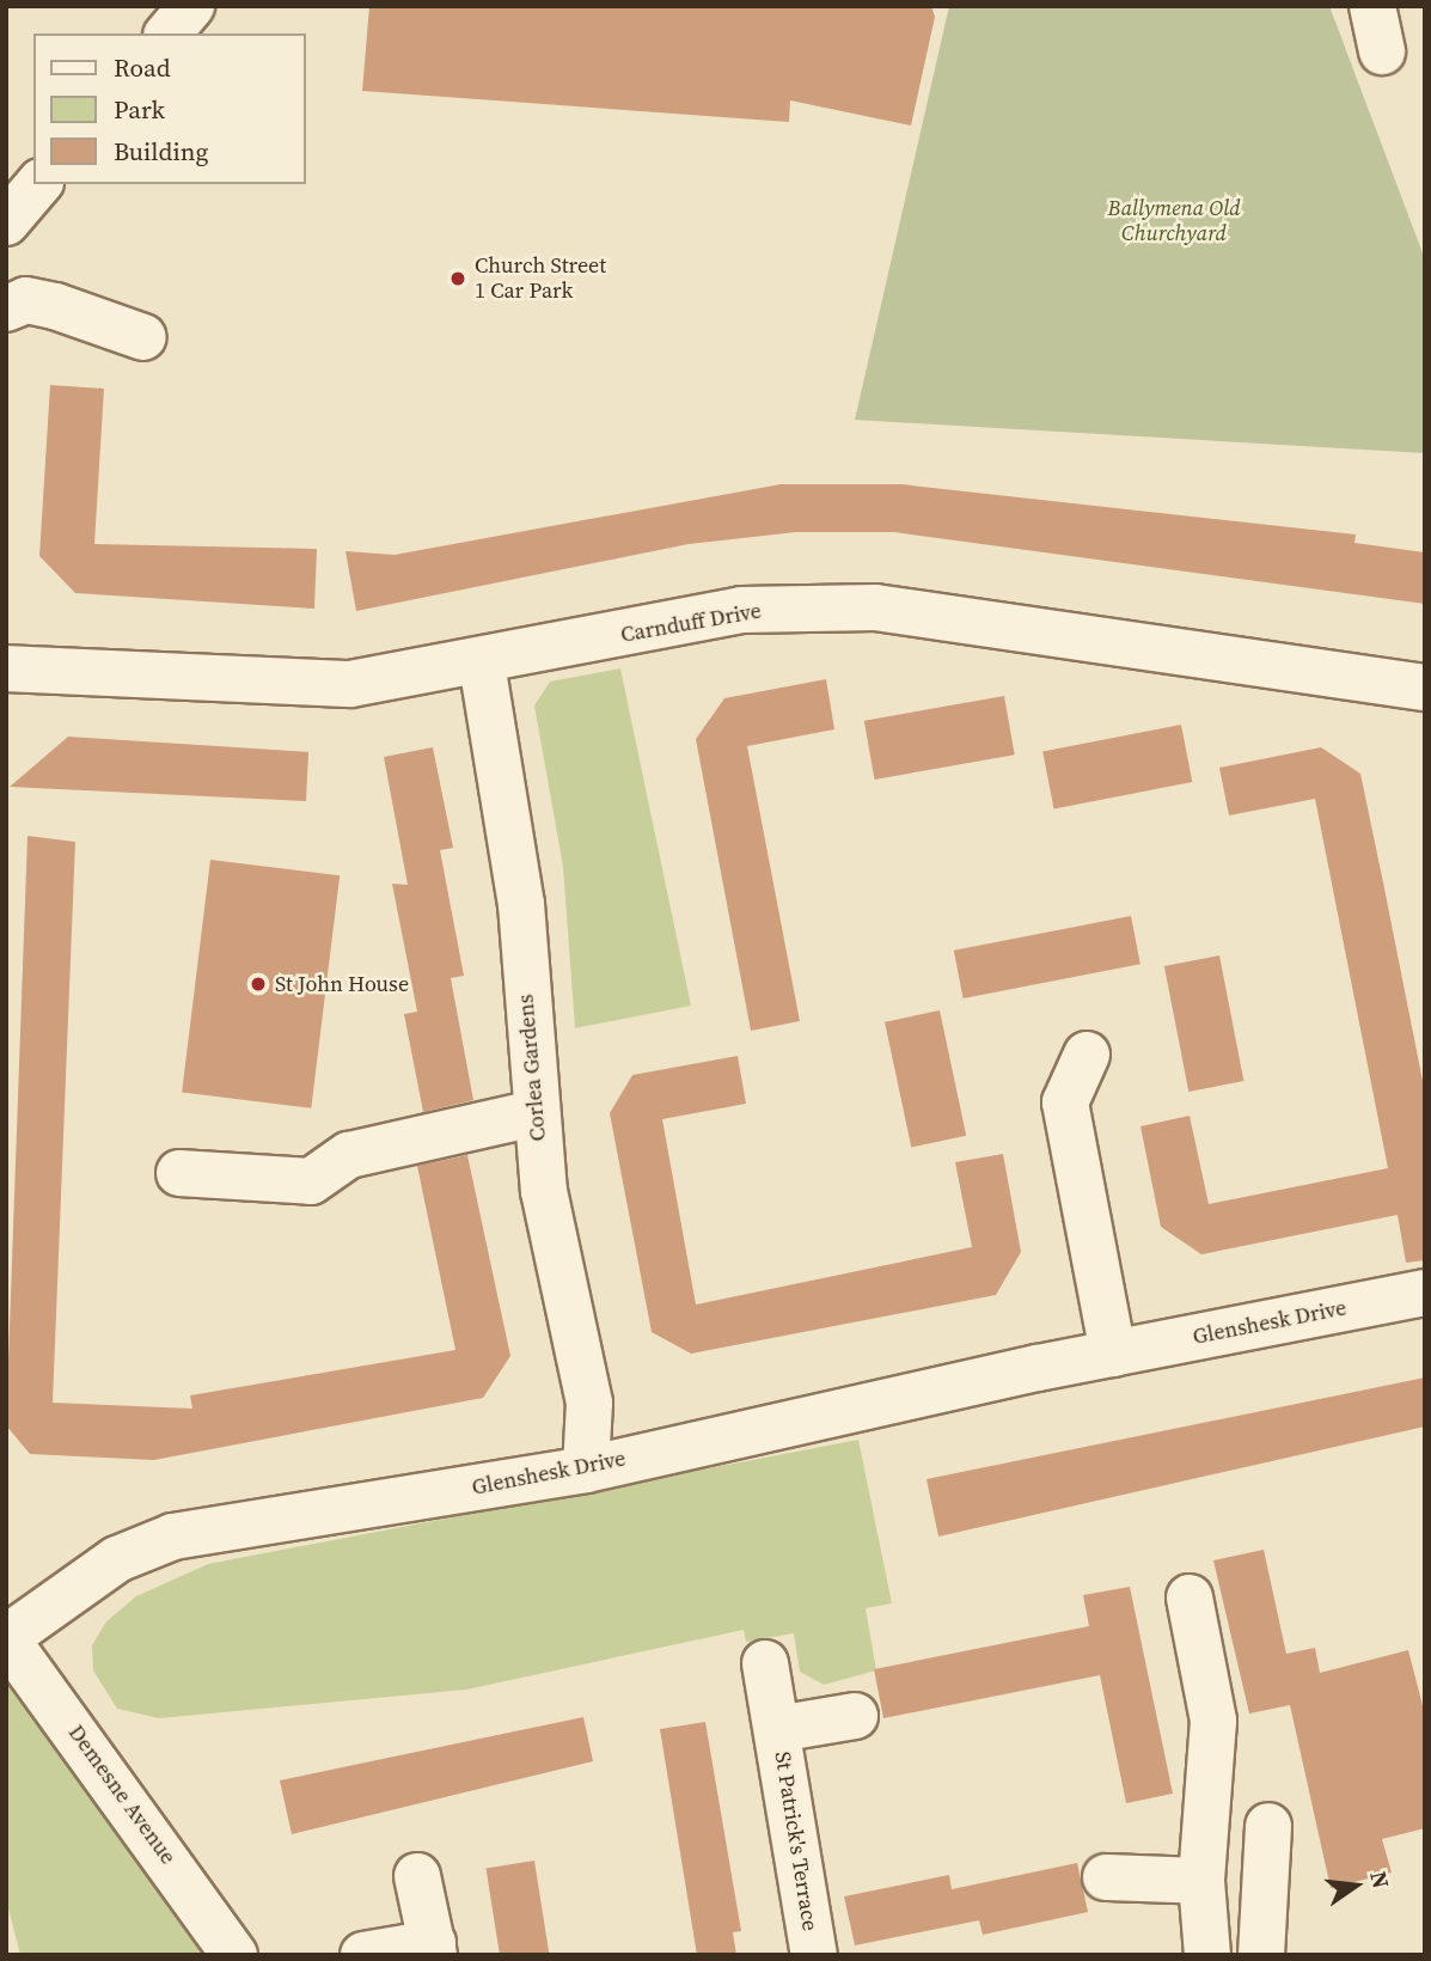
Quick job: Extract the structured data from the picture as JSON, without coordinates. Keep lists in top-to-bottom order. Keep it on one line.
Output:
{"streets":{"street":["Carnduff Drive","Corlea Gardens","Glenshesk Drive","Demesne Avenue","St Patrick's Terrace"]},"crossings":[["Carnduff Drive","Corlea Gardens"],["Corlea Gardens","Glenshesk Drive"],["Glenshesk Drive","Demesne Avenue"]],"parks":["Ballymena Old Churchyard"],"places":["Church Street 1 Car Park","St John House"],"legend":["Road","Park","Building"],"north":"right"}
